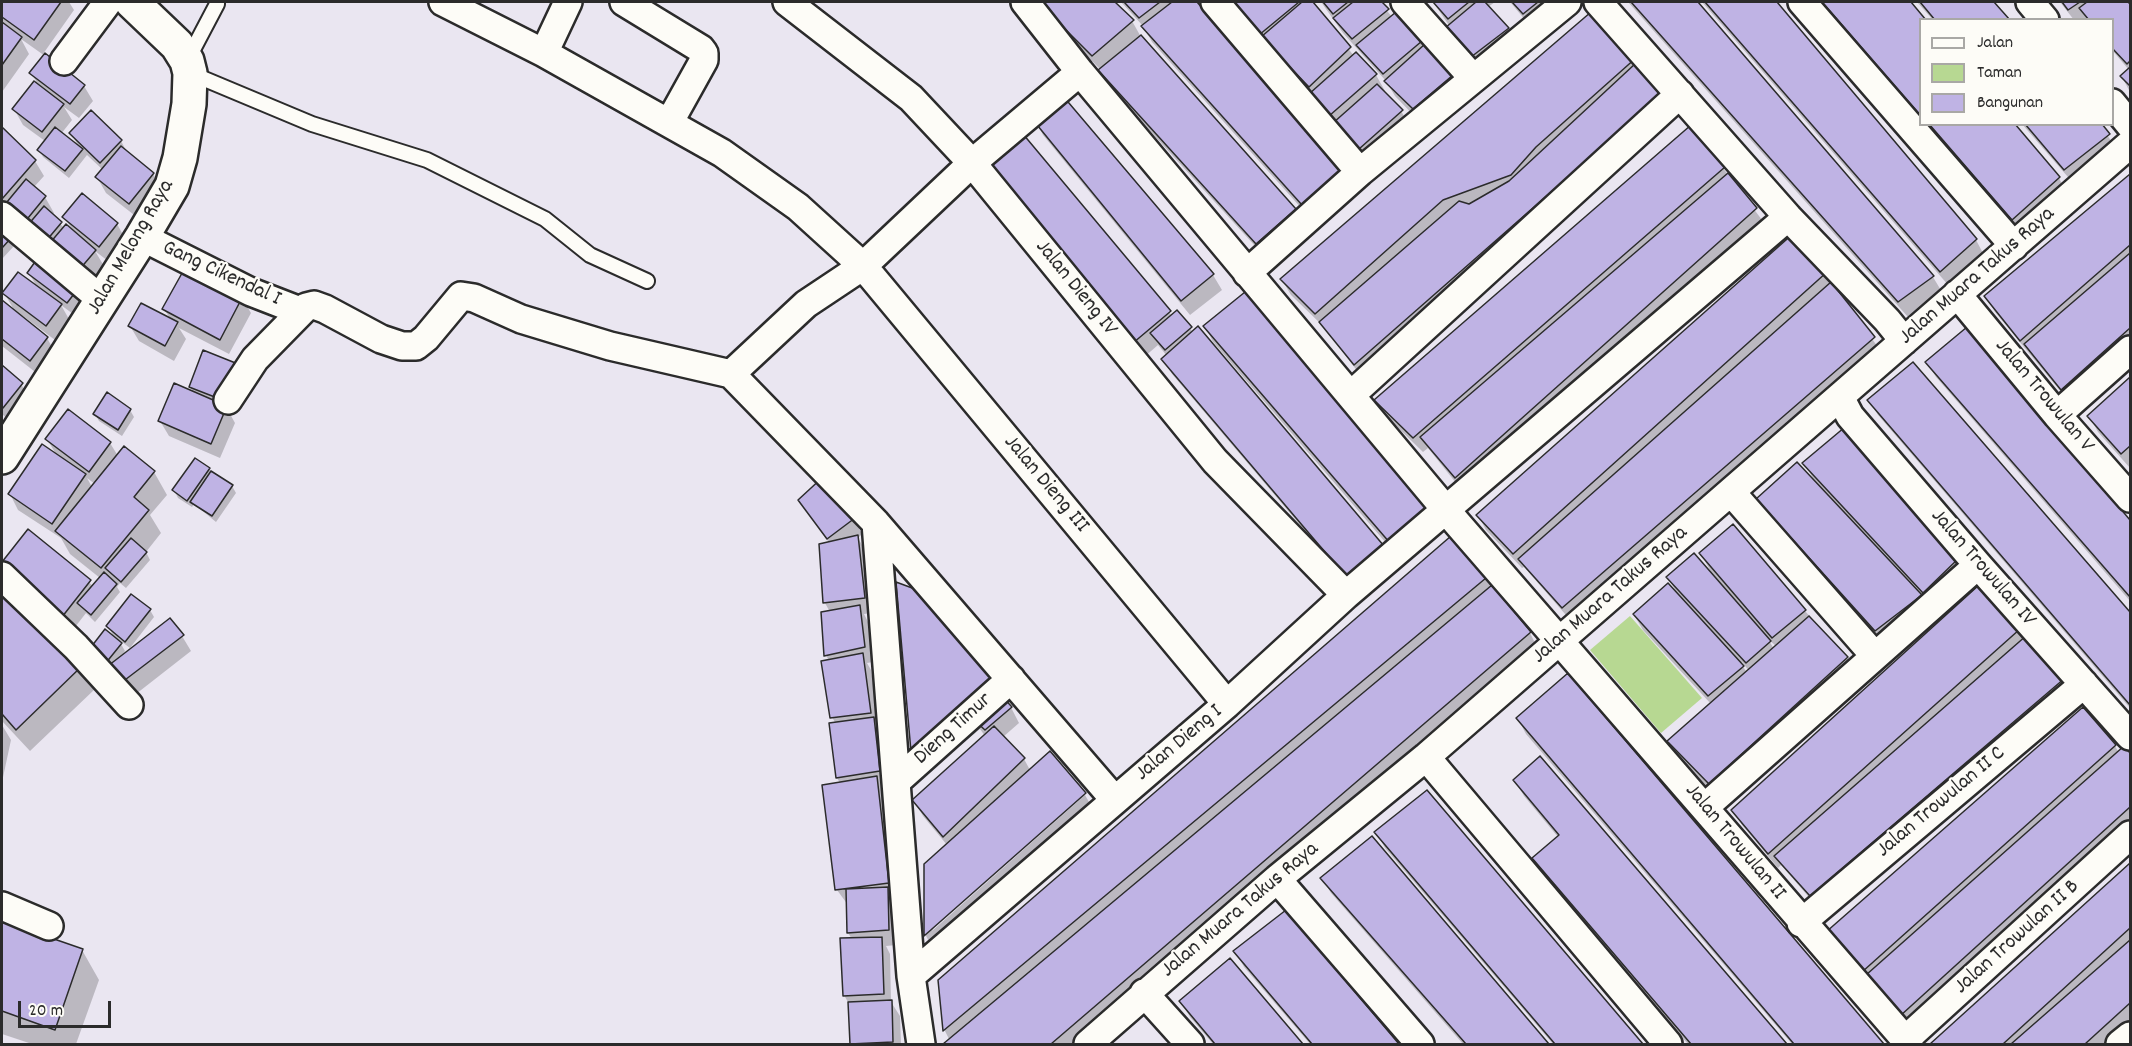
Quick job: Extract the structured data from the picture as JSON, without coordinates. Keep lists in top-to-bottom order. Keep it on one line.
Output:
{"streets":{"main road":["Jalan Melong Raya"],"street":["Gang Cikendal I","Jalan Muara Takus Raya","Jalan Dieng IV","Jalan Trowulan V","Jalan Dieng III","Jalan Trowulan IV","Dieng Timur","Jalan Dieng I","Jalan Trowulan II C","Jalan Trowulan II","Jalan Trowulan II B"]},"crossings":[["Jalan Melong Raya","Gang Cikendal I"],["Jalan Muara Takus Raya","Jalan Trowulan V"],["Jalan Muara Takus Raya","Jalan Trowulan IV"],["Jalan Muara Takus Raya","Jalan Trowulan II"],["Jalan Dieng IV","Jalan Dieng I"],["Jalan Dieng III","Jalan Dieng I"],["Jalan Trowulan IV","Jalan Trowulan II C"],["Jalan Dieng I","Jalan Trowulan II"],["Jalan Trowulan II C","Jalan Trowulan II"],["Jalan Trowulan II","Jalan Trowulan II B"]],"legend":["Jalan","Taman","Bangunan"],"scale_bar":"20 m"}
